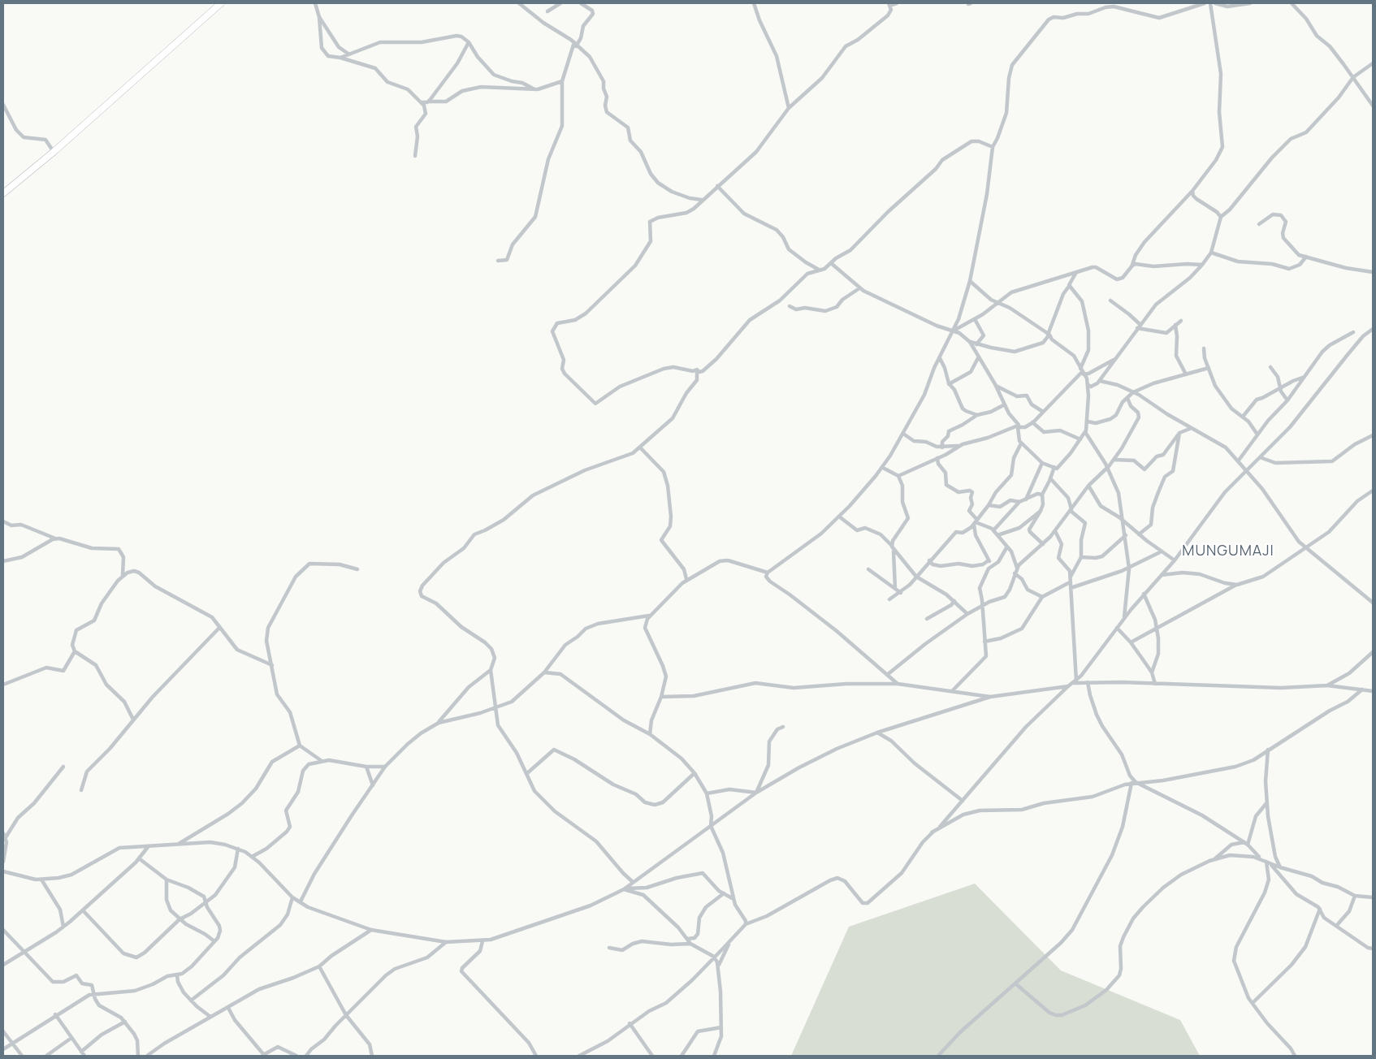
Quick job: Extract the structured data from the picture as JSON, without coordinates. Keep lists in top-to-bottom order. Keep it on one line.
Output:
{"districts":["MUNGUMAJI"]}
